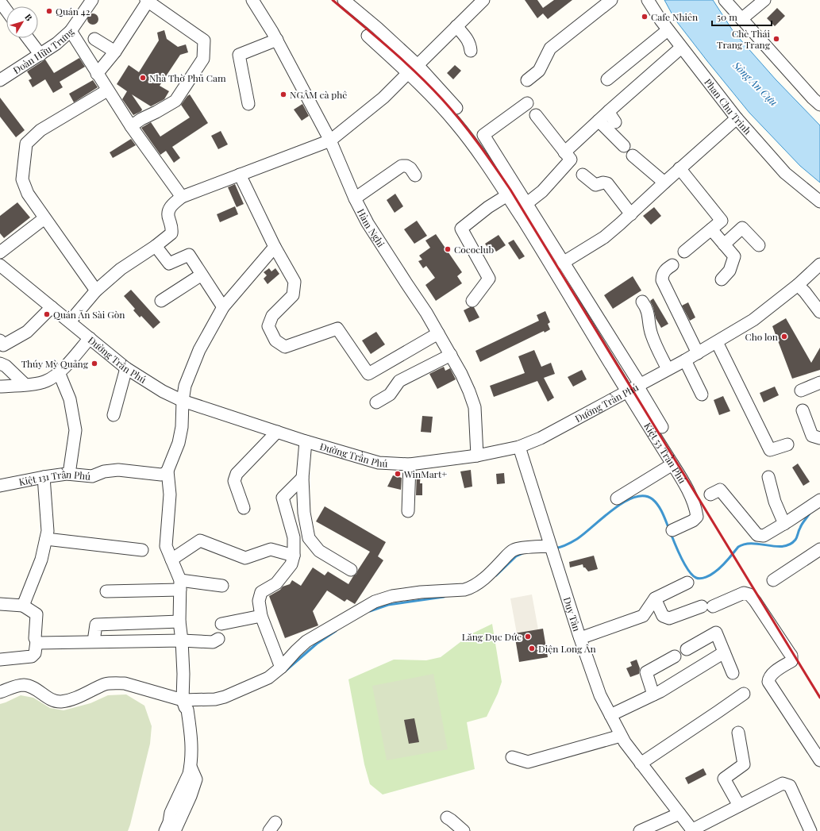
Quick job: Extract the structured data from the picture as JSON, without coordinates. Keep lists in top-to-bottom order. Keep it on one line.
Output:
{"streets":{"street":["Đoàn Hữu Trưng","Phan Chu Trinh","Hàm Nghi","Đường Trần Phú","Kiệt 53 Trần Phú","Kiệt 131 Trần Phú","Duy Tân"]},"crossings":[["Hàm Nghi","Đường Trần Phú"],["Đường Trần Phú","Kiệt 53 Trần Phú"],["Đường Trần Phú","Duy Tân"]],"water":["Sông An Cựu"],"places":["Quán 42","Cafe Nhiên","Chè Thái Trang Trang","Nhà Thờ Phủ Cam","NGÂM cà phê","Cococlub","Quán Ăn Sài Gòn","Cho lon","Thúy Mỳ Quảng","WinMart+","Lăng Dục Đức","Điện Long Ân"],"scale_bar":"50 m","north":"top right"}
